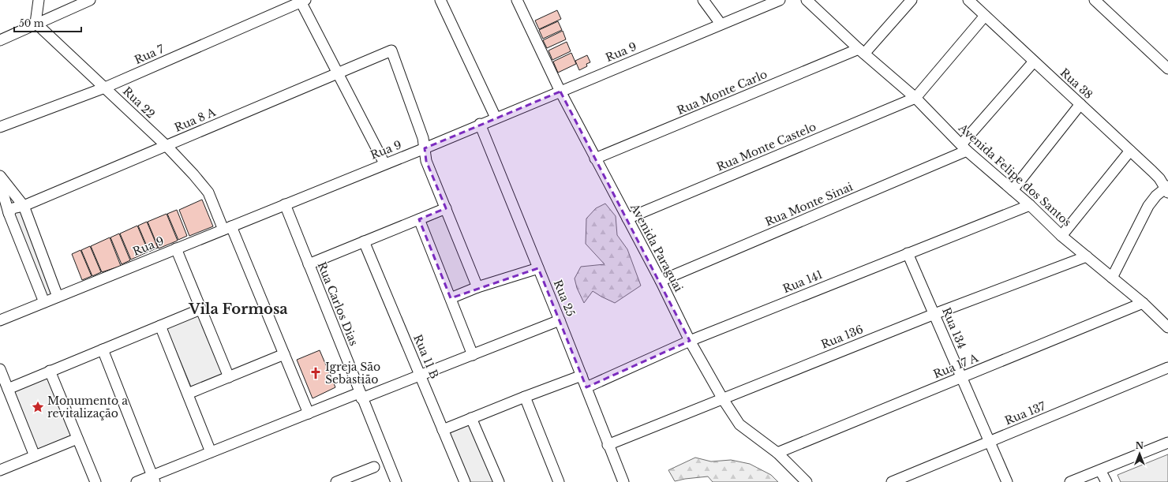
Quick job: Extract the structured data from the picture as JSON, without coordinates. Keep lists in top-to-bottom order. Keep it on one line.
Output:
{"streets":{"street":["Rua 9","Rua 7","Rua 38","Rua Monte Carlo","Rua 22","Rua 8 A","Rua Monte Castelo","Avenida Felipe dos Santos","Rua Monte Sinai","Avenida Paraguai","Rua 141","Rua 25","Rua Carlos Dias","Rua 134","Rua 136","Rua 11 B","Rua 17 A","Rua 137"]},"crossings":[["Rua 9","Rua 22"],["Rua 9","Rua 8 A"],["Rua 9","Avenida Paraguai"],["Rua 9","Rua 25"],["Rua 9","Rua Carlos Dias"],["Rua 7","Rua 22"],["Rua Monte Carlo","Avenida Felipe dos Santos"],["Rua Monte Carlo","Avenida Paraguai"],["Rua 22","Rua 8 A"],["Rua Monte Castelo","Avenida Felipe dos Santos"],["Rua Monte Castelo","Avenida Paraguai"],["Avenida Felipe dos Santos","Rua Monte Sinai"],["Avenida Felipe dos Santos","Rua 141"],["Avenida Felipe dos Santos","Rua 136"],["Avenida Felipe dos Santos","Rua 17 A"],["Rua Monte Sinai","Avenida Paraguai"],["Avenida Paraguai","Rua 141"],["Avenida Paraguai","Rua 136"],["Avenida Paraguai","Rua 17 A"],["Rua 141","Rua 25"],["Rua 141","Rua 134"],["Rua 25","Rua 136"],["Rua 134","Rua 136"],["Rua 134","Rua 17 A"],["Rua 134","Rua 137"]],"districts":["Vila Formosa"],"places":{"church":["Igreja São Sebastião"],"place":["Monumento a revitalização"]},"scale_bar":"50 m","north":"top"}
